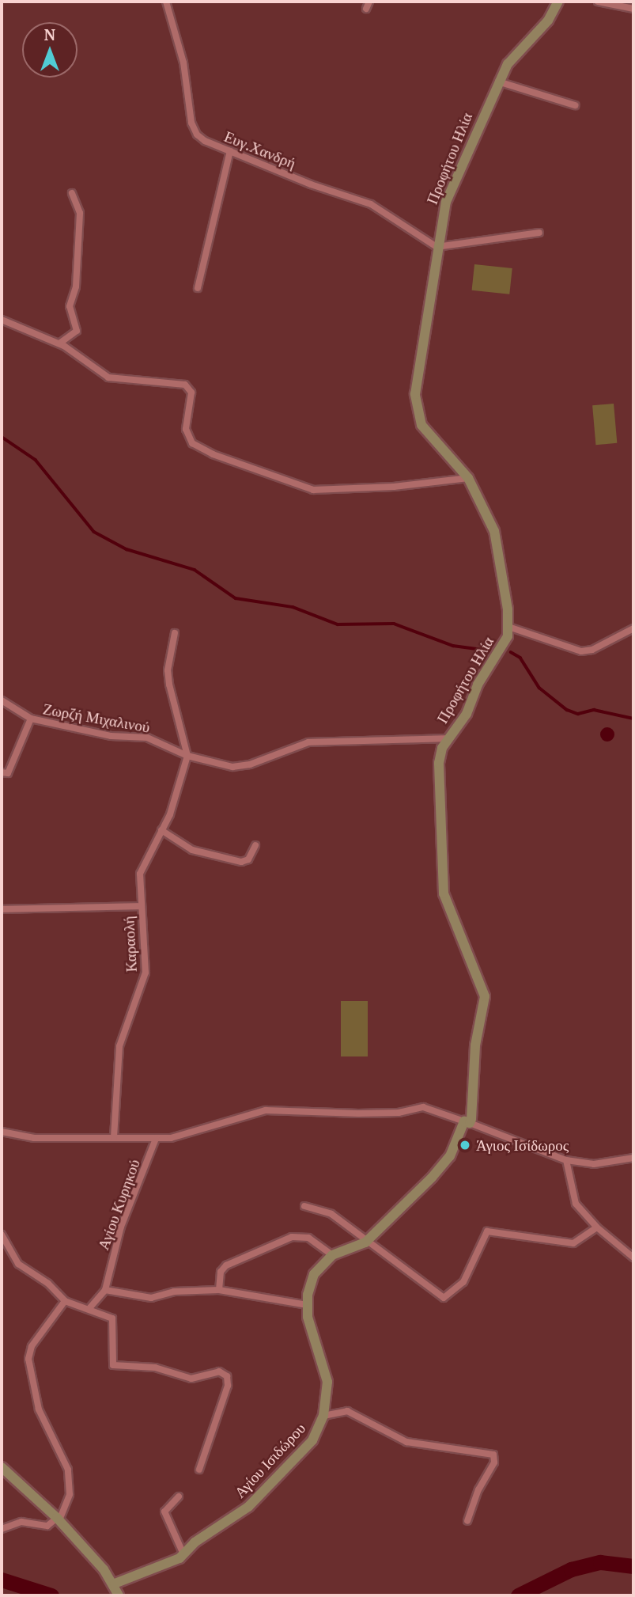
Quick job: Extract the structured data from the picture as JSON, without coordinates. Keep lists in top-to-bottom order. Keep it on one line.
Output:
{"streets":{"street":["Ευγ.Χανδρή","Προφήτου Ηλία","Ζωρζή Μιχαλινού","Καραολή","Αγίου Κυρηκού","Αγίου Ισιδώρου"]},"crossings":[["Ευγ.Χανδρή","Προφήτου Ηλία"],["Προφήτου Ηλία","Ζωρζή Μιχαλινού"],["Προφήτου Ηλία","Αγίου Ισιδώρου"],["Ζωρζή Μιχαλινού","Καραολή"]],"places":["Άγιος Ισίδωρος"],"north":"top"}
